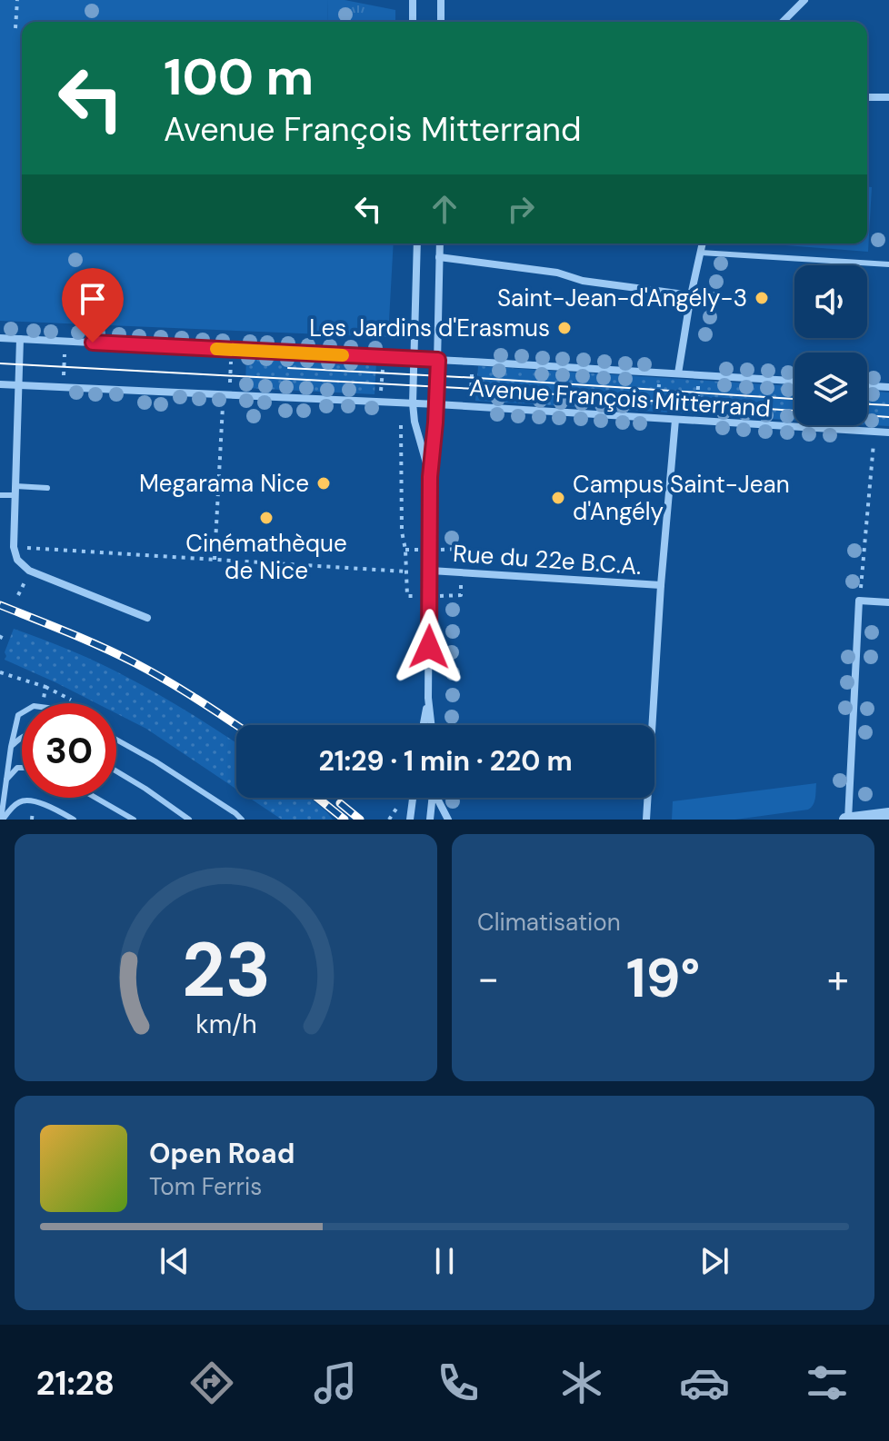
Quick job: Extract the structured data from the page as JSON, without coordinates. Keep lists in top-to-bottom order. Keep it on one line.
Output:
{"streets":{"street":["Avenue François Mitterrand","Rue du 22e B.C.A."]},"places":["Saint-Jean-d'Angély-3","Les Jardins d'Erasmus","Megarama Nice","Campus Saint-Jean d'Angély","Cinémathèque de Nice"],"page":{"turn":["100 m","Avenue François Mitterrand"],"limit":"30","trip":"21:29 · 1 min · 220 m","tile":"Climatisation","heat":["−","19°","+"],"song":["Open Road","Tom Ferris"],"tabs":"21:28","gauge":["23","km/h"]}}
